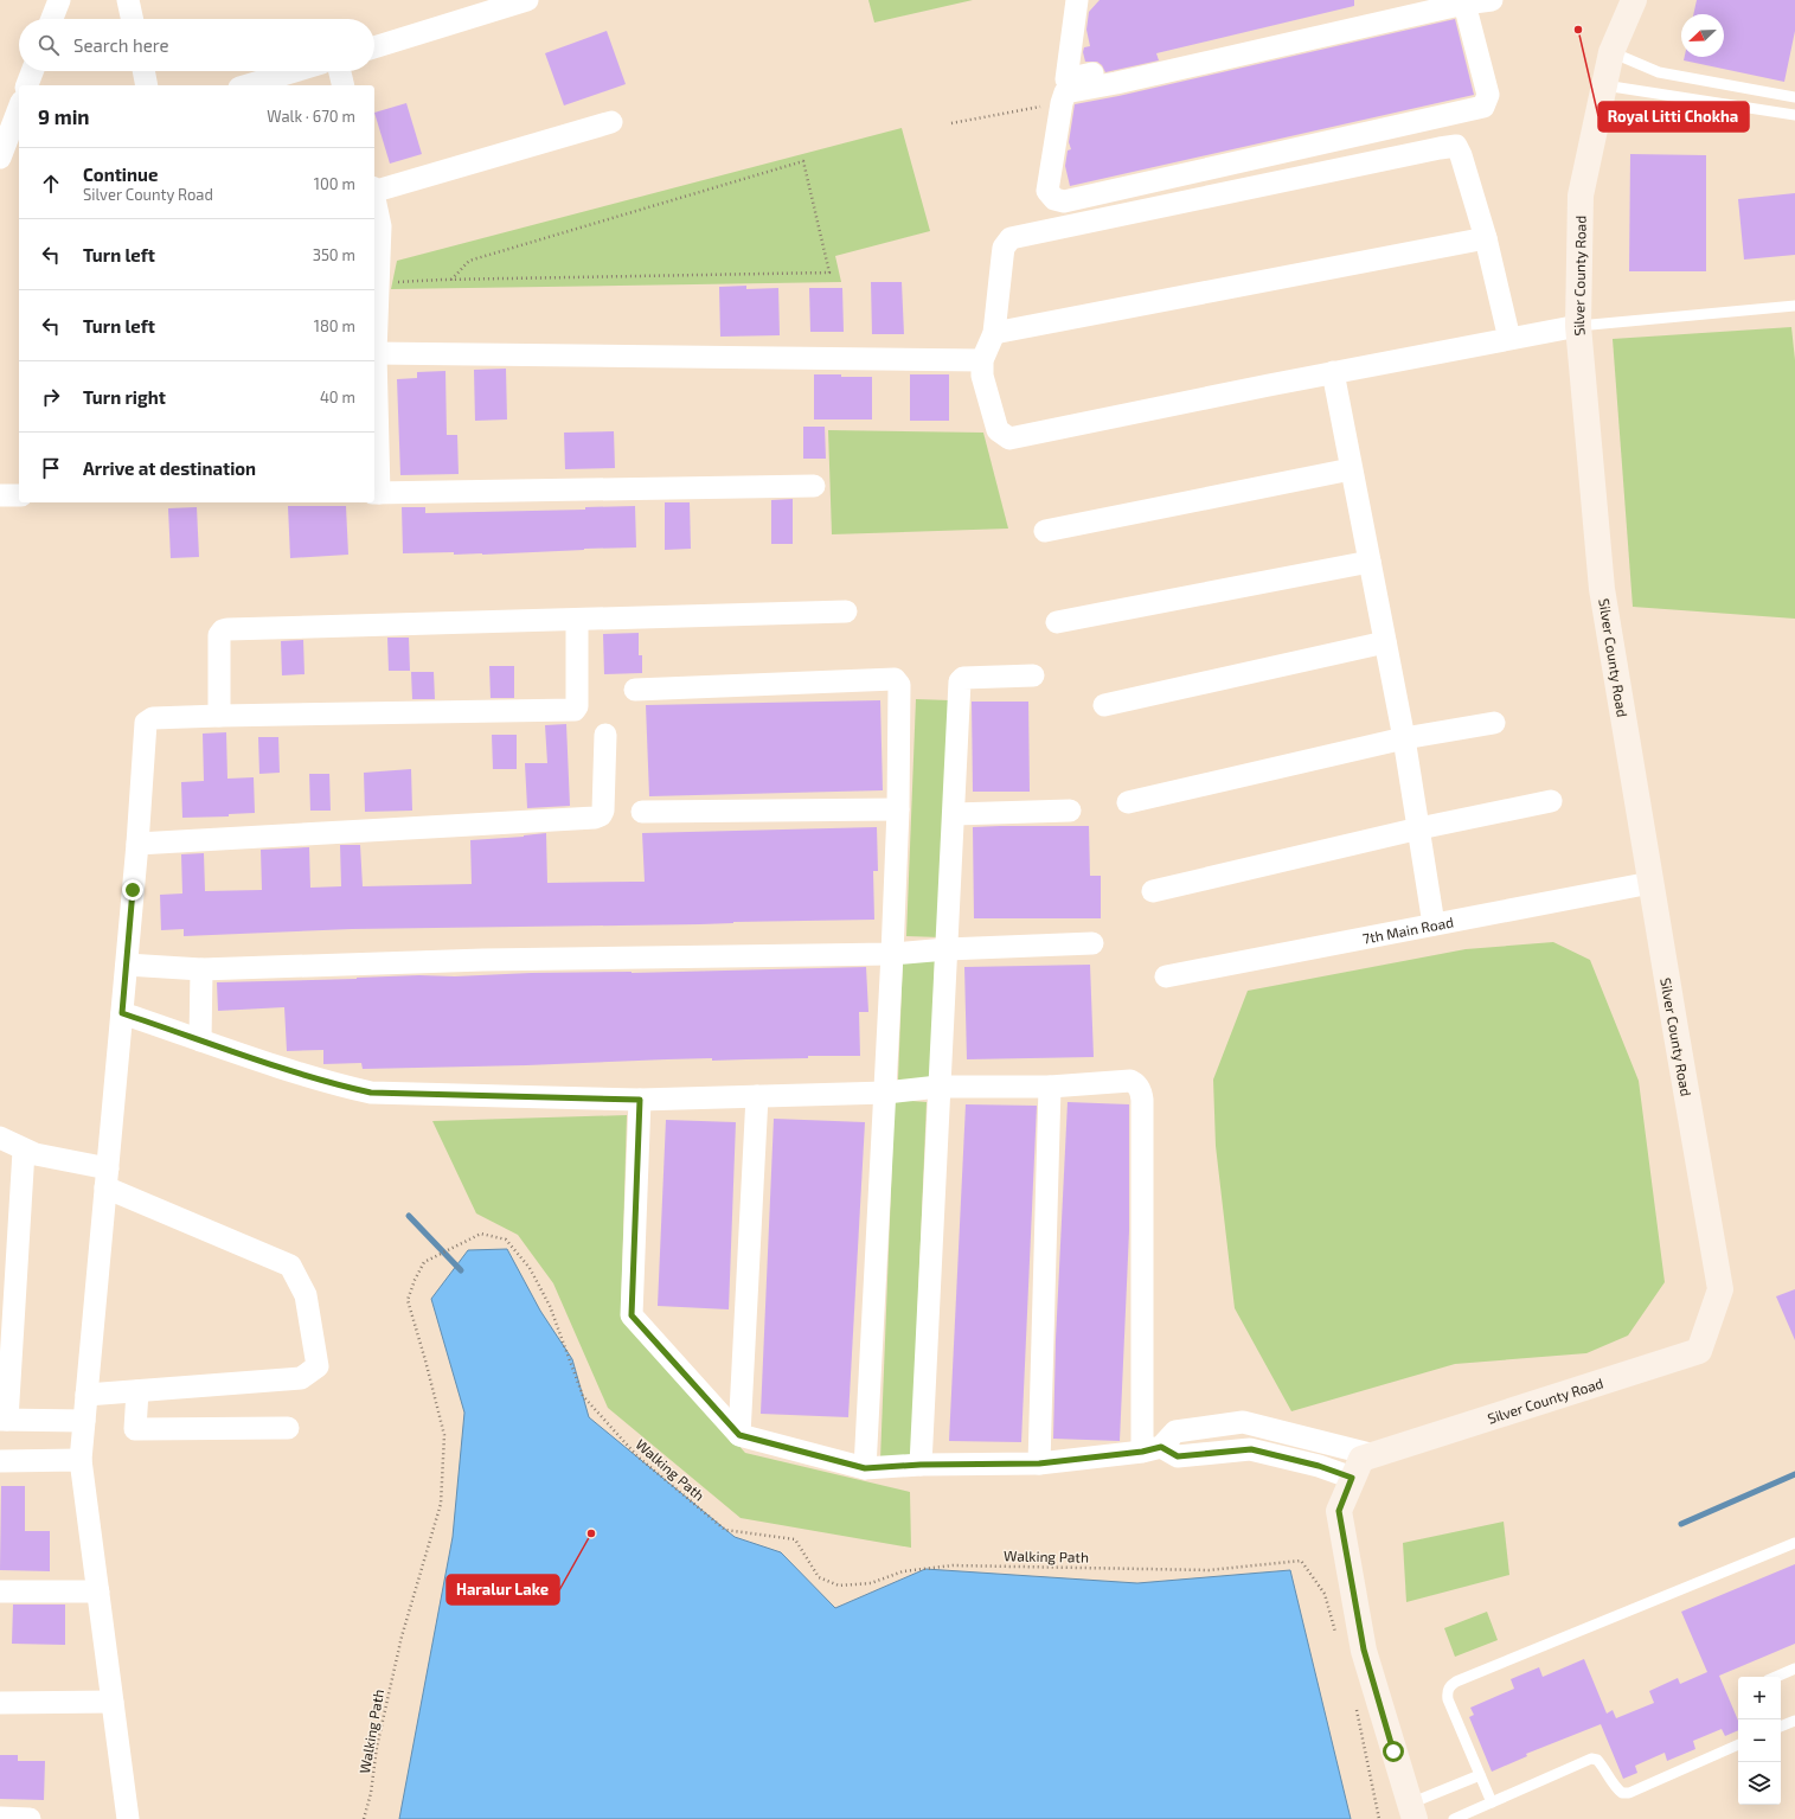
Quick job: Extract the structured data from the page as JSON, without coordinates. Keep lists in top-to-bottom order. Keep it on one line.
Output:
{"streets":{"street":["Silver County Road","7th Main Road"],"path":["Walking Path"]},"crossings":[["Silver County Road","7th Main Road"]],"places":["Royal Litti Chokha","Haralur Lake"],"north":"bottom left","page":{"search":"Search here","heading":["9 min","Walk · 670 m"],"list":[["Continue","Silver County Road","100 m"],["Turn left","350 m"],["Turn left","180 m"],["Turn right","40 m"],"Arrive at destination"],"map_buttons":["+","−"]}}
